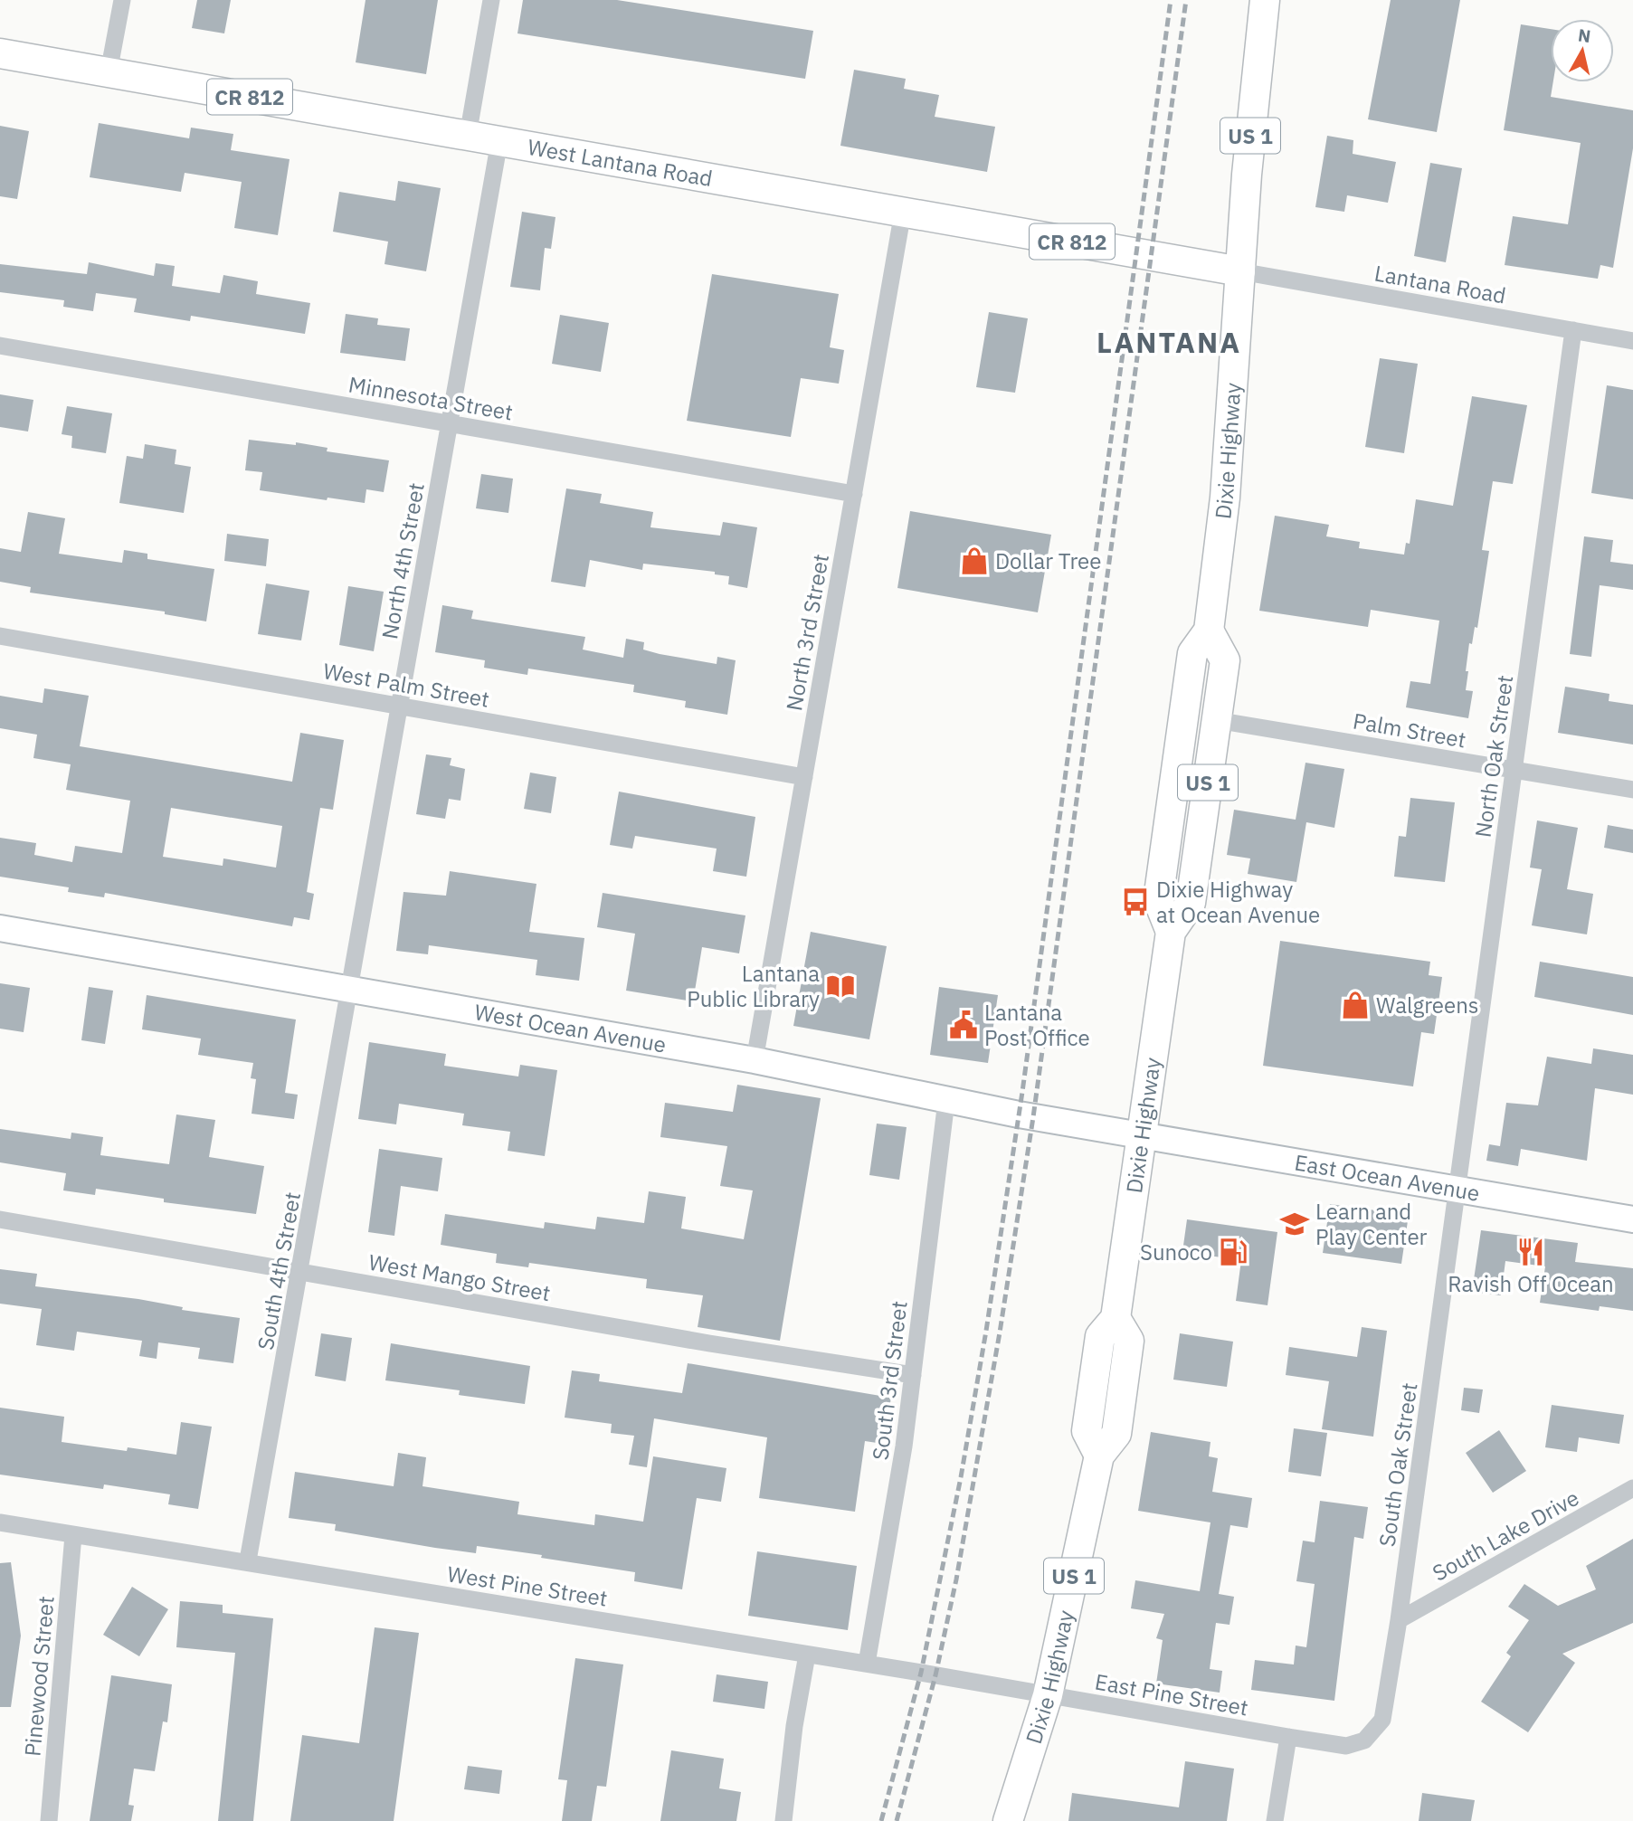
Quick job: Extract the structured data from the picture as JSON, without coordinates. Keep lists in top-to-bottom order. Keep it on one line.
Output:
{"streets":{"main road":["CR 812","US 1","West Lantana Road","Dixie Highway"],"street":["Lantana Road","Minnesota Street","North 4th Street","North 3rd Street","West Palm Street","Palm Street","North Oak Street","West Ocean Avenue","East Ocean Avenue","South 4th Street","West Mango Street","South 3rd Street","South Oak Street","South Lake Drive","West Pine Street","Pinewood Street","East Pine Street"]},"crossings":[["US 1","West Lantana Road"],["US 1","Lantana Road"],["US 1","Dixie Highway"],["West Lantana Road","Lantana Road"],["West Lantana Road","Dixie Highway"],["West Lantana Road","North 4th Street"],["West Lantana Road","North 3rd Street"],["Lantana Road","Dixie Highway"],["Lantana Road","North Oak Street"],["Minnesota Street","North 4th Street"],["Minnesota Street","North 3rd Street"],["Dixie Highway","Palm Street"],["Dixie Highway","West Ocean Avenue"],["Dixie Highway","East Ocean Avenue"],["Dixie Highway","West Pine Street"],["Dixie Highway","East Pine Street"],["North 4th Street","West Palm Street"],["North 4th Street","West Ocean Avenue"],["North 4th Street","South 4th Street"],["North 3rd Street","West Palm Street"],["North 3rd Street","West Ocean Avenue"],["Palm Street","North Oak Street"],["North Oak Street","East Ocean Avenue"],["North Oak Street","South Oak Street"],["West Ocean Avenue","East Ocean Avenue"],["West Ocean Avenue","South 4th Street"],["West Ocean Avenue","South 3rd Street"],["East Ocean Avenue","South Oak Street"],["South 4th Street","West Mango Street"],["South 4th Street","West Pine Street"],["West Mango Street","South 3rd Street"],["South 3rd Street","West Pine Street"],["South Oak Street","South Lake Drive"],["South Oak Street","East Pine Street"],["West Pine Street","Pinewood Street"],["West Pine Street","East Pine Street"]],"districts":["LANTANA"],"places":{"shop":["Dollar Tree","Walgreens"],"bus stop":["Dixie Highway at Ocean Avenue"],"library":["Lantana Public Library"],"public building":["Lantana Post Office"],"school or university":["Learn and Play Center"],"fuel station":["Sunoco"],"restaurant":["Ravish Off Ocean"]},"north":"top"}
